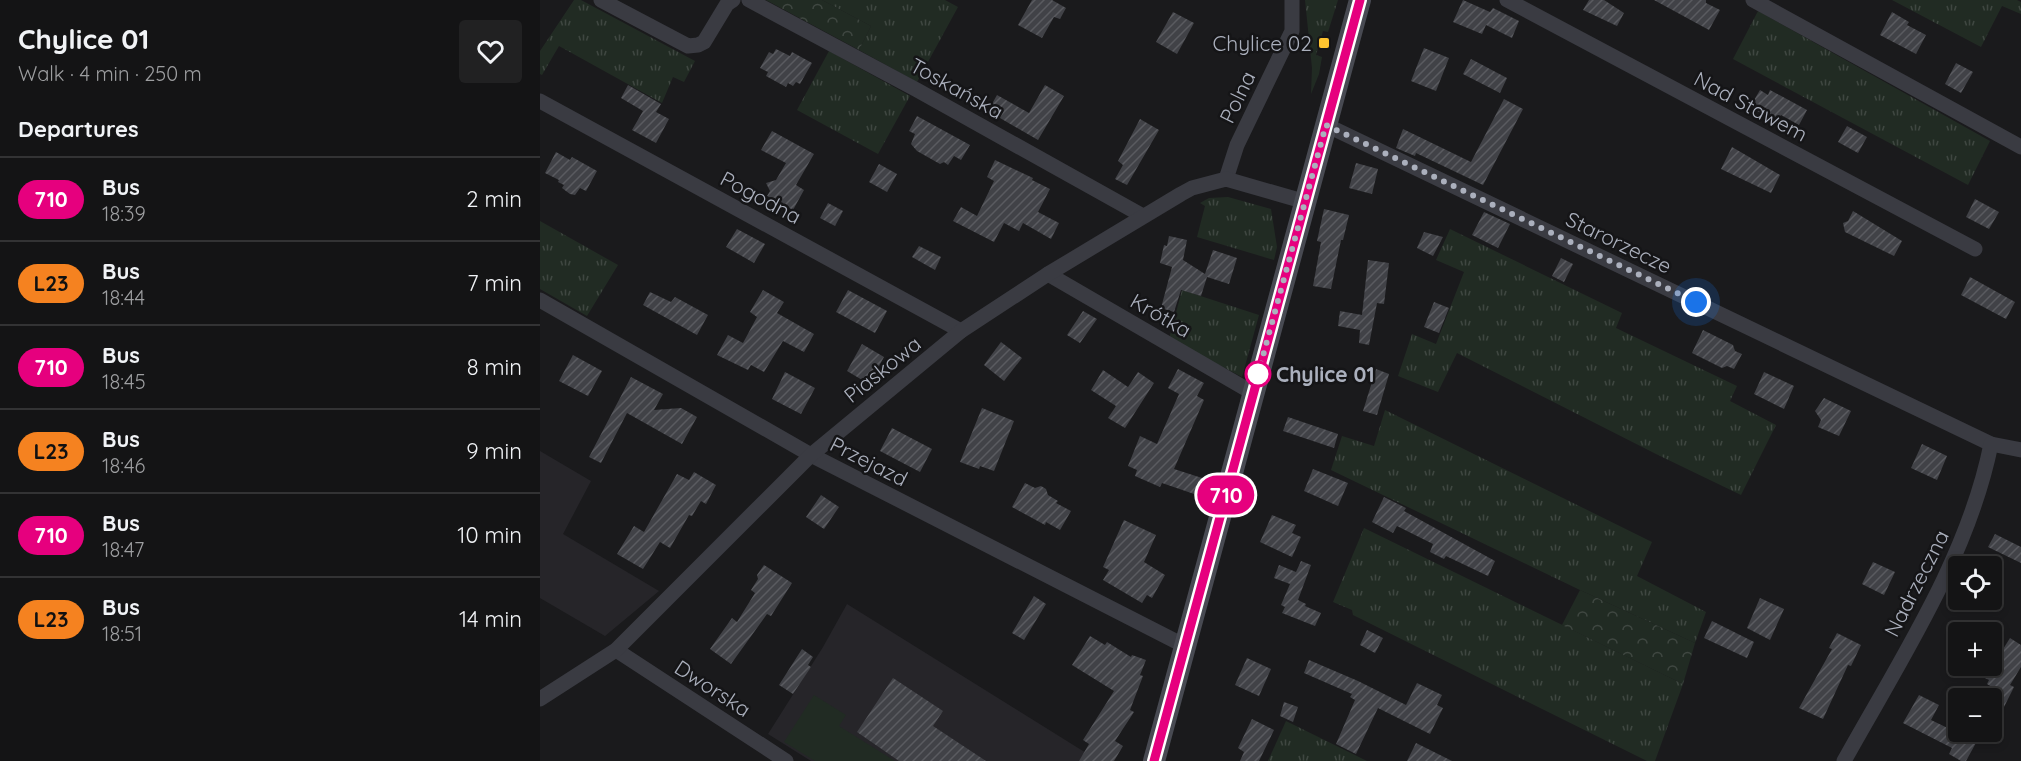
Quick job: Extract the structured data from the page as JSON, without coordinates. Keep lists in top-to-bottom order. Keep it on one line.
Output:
{"streets":{"street":["Toskańska","Polna","Nad Stawem","Pogodna","Starorzecze","Krótka","Piaskowa","Przejazd","Nadrzeczna","Dworska"]},"crossings":[["Toskańska","Piaskowa"],["Polna","Piaskowa"],["Pogodna","Piaskowa"],["Starorzecze","Nadrzeczna"],["Krótka","Piaskowa"],["Piaskowa","Przejazd"],["Piaskowa","Dworska"]],"places":{"transit":["Chylice 02"],"other":["Chylice 01"]},"lines":["bus line 710"],"page":{"heading":[["Chylice 01","Walk · 4 min · 250 m"],"Departures"],"on_map":"710","list":[{"mark":"710","name":"Bus","note":"18:39","value":"2 min"},{"mark":"L23","name":"Bus","note":"18:44","value":"7 min"},{"mark":"710","name":"Bus","note":"18:45","value":"8 min"},{"mark":"L23","name":"Bus","note":"18:46","value":"9 min"},{"mark":"710","name":"Bus","note":"18:47","value":"10 min"},{"mark":"L23","name":"Bus","note":"18:51","value":"14 min"}],"map_buttons":["+","−"]}}
